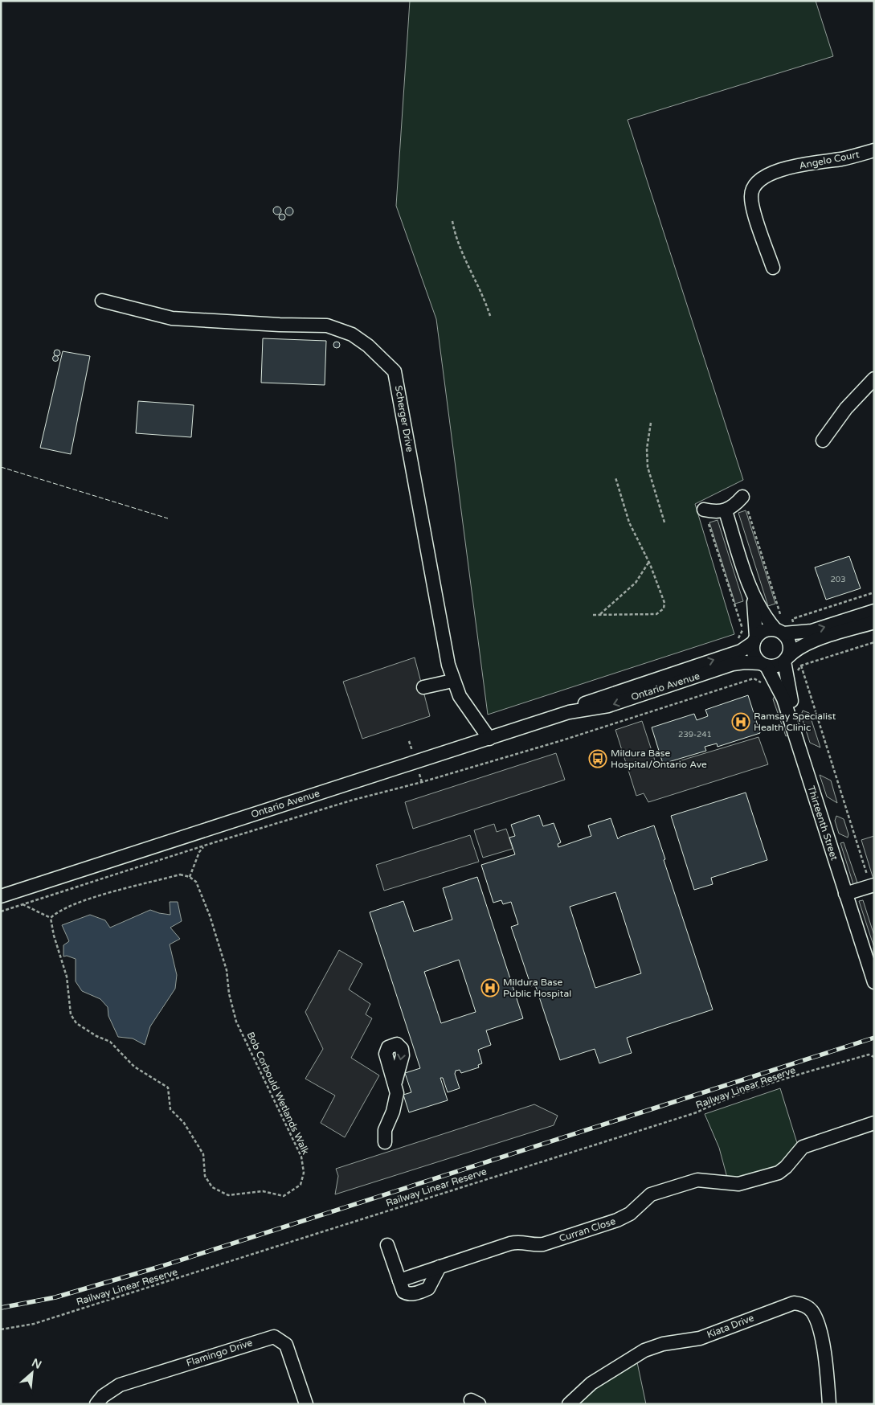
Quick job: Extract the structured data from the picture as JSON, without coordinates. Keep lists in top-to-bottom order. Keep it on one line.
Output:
{"streets":{"street":["Angelo Court","Scherger Drive","Ontario Avenue","Thirteenth Street","Curran Close","Kiata Drive","Flamingo Drive"],"path":["Railway Linear Reserve","Bob Corbould Wetlands Walk"]},"crossings":[["Scherger Drive","Ontario Avenue"],["Ontario Avenue","Thirteenth Street"]],"places":{"hospital":["Ramsay Specialist Health Clinic","Mildura Base Public Hospital"],"bus stop":["Mildura Base Hospital/Ontario Ave"]},"house_numbers":["203","239-241"],"north":"top right"}
